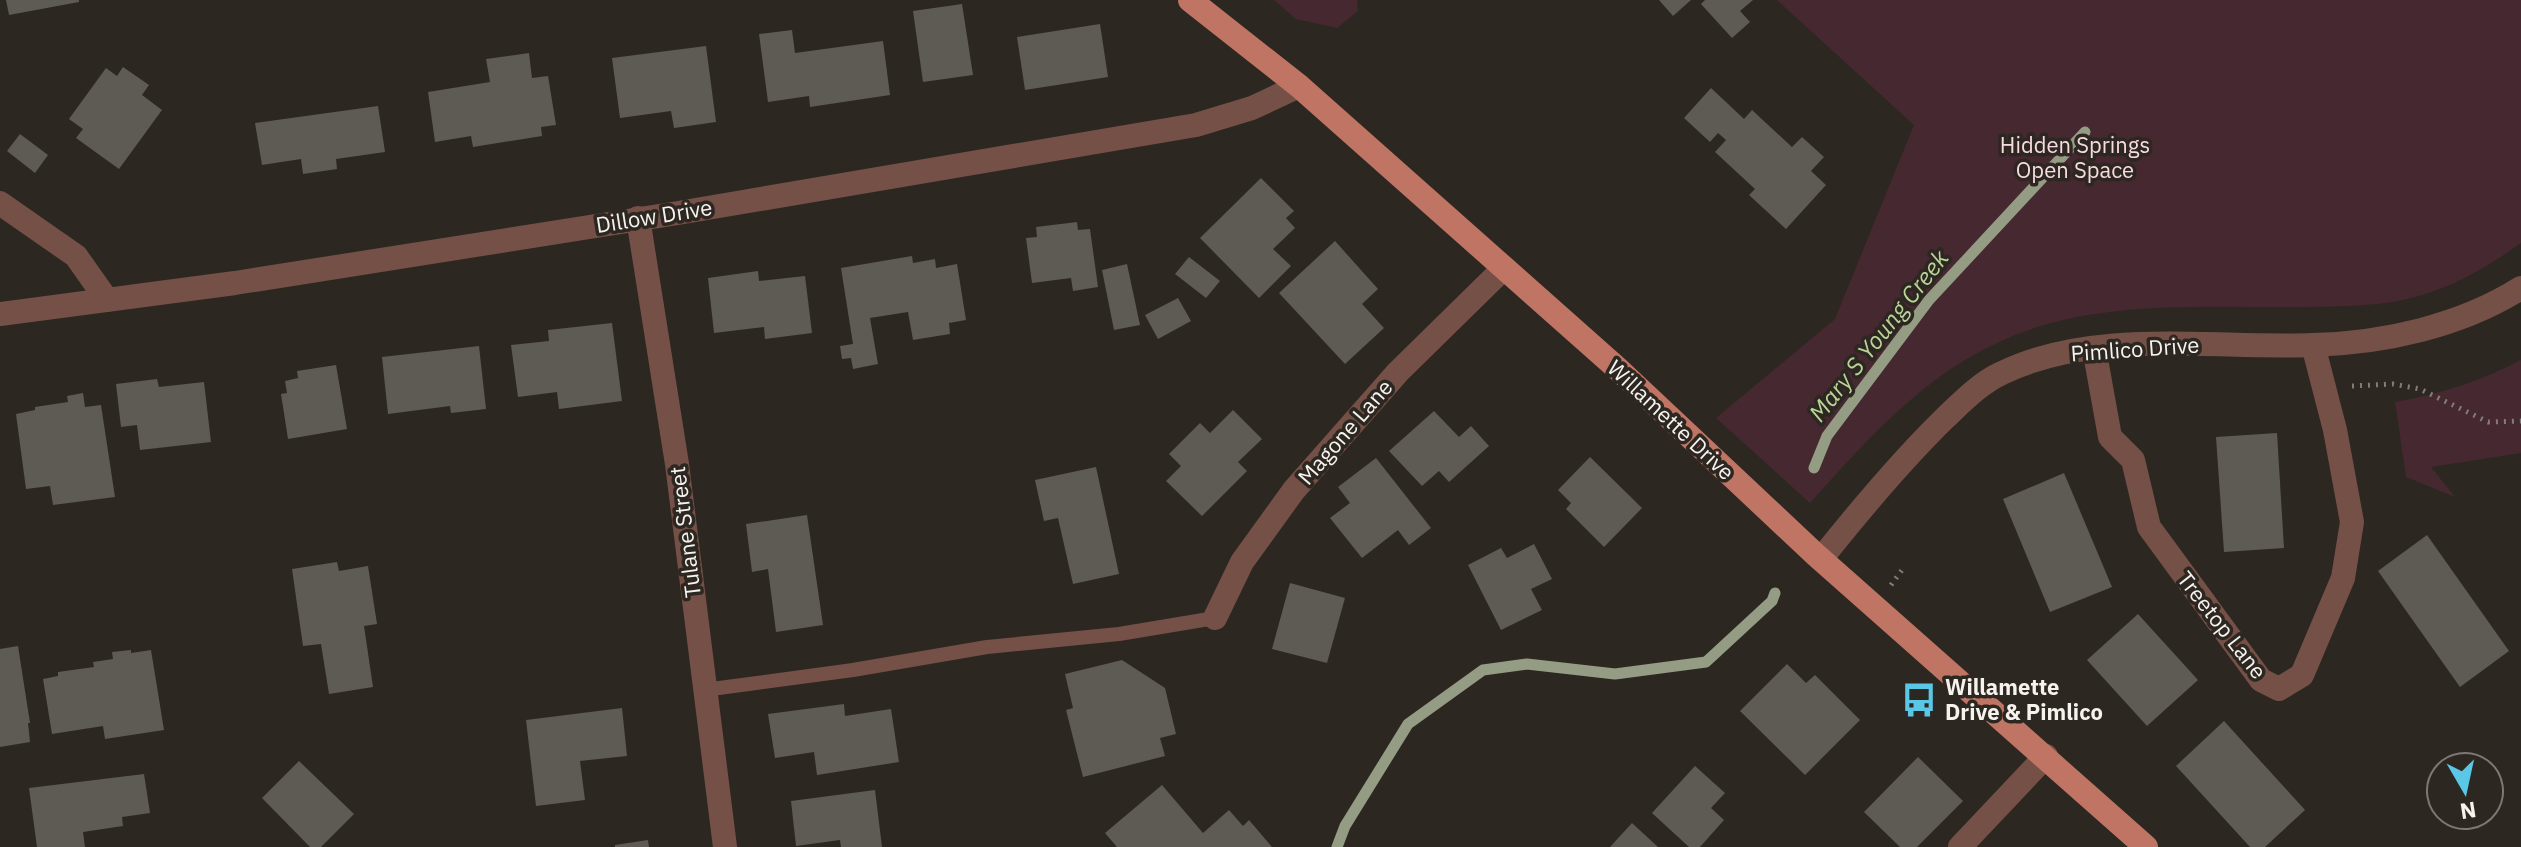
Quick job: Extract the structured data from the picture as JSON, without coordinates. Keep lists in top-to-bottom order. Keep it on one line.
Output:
{"streets":{"main road":["Willamette Drive"],"street":["Dillow Drive","Pimlico Drive","Magone Lane","Tulane Street","Treetop Lane"]},"crossings":[["Dillow Drive","Willamette Drive"],["Dillow Drive","Tulane Street"],["Pimlico Drive","Willamette Drive"],["Pimlico Drive","Treetop Lane"],["Willamette Drive","Magone Lane"]],"water":["Mary S Young Creek"],"parks":["Hidden Springs Open Space"],"places":{"bus stop":["Willamette Drive & Pimlico"]},"north":"bottom"}
